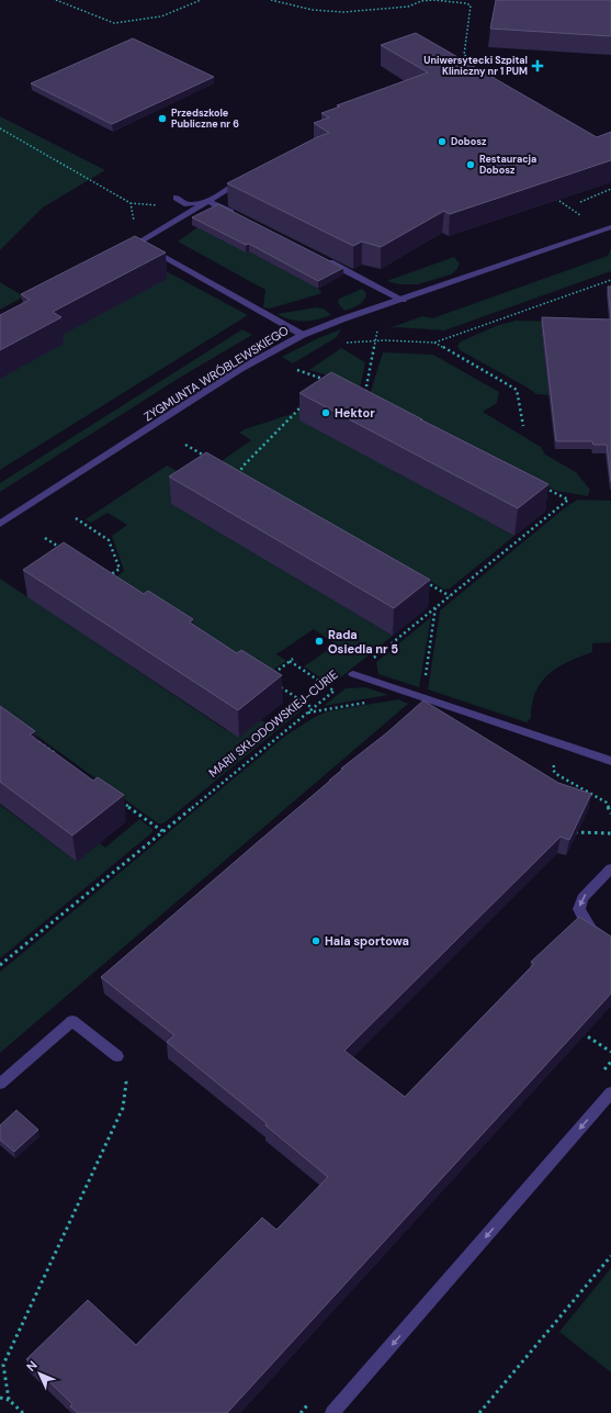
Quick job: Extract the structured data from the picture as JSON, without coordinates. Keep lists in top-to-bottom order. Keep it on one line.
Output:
{"streets":{"street":["ZYGMUNTA WRÓBLEWSKIEGO","MARII SKŁODOWSKIEJ-CURIE"]},"places":{"health":["Uniwersytecki Szpital Kliniczny nr 1 PUM"],"other":["Przedszkole Publiczne nr 6","Dobosz","Restauracja Dobosz","Hektor","Rada Osiedla nr 5","Hala sportowa"]},"north":"top left"}
